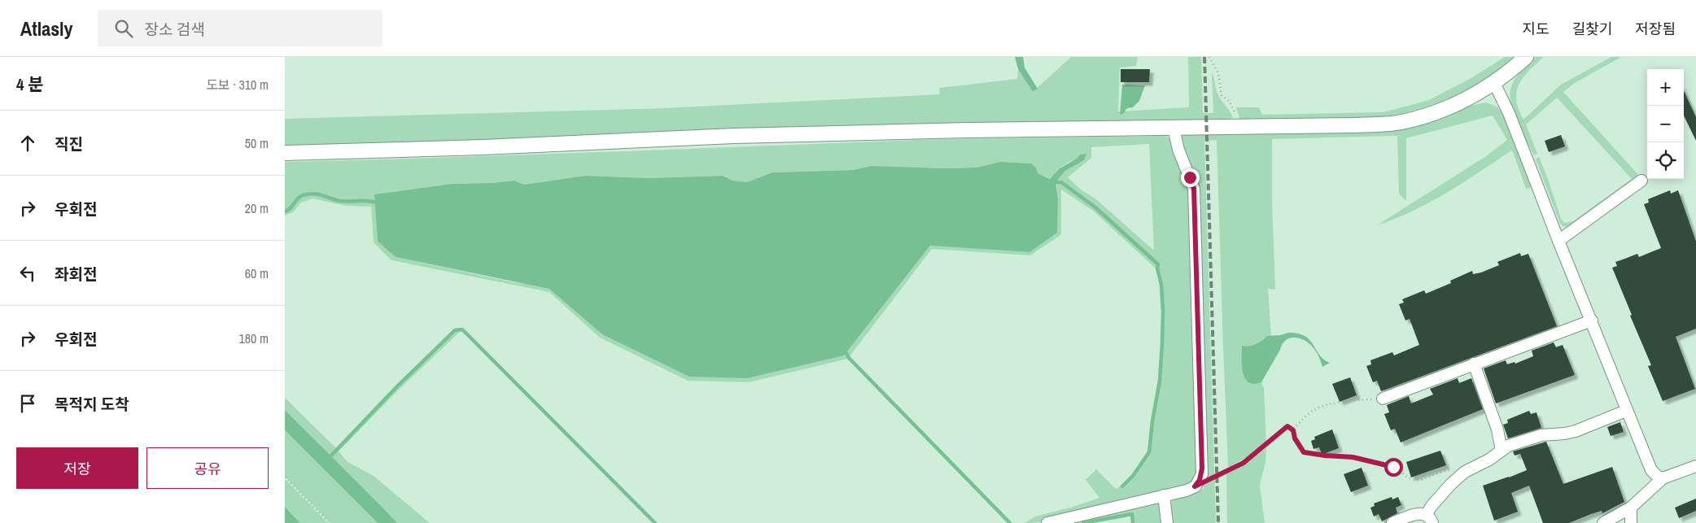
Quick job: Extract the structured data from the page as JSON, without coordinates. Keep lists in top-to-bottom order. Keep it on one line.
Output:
{"page":{"header":"Atlasly","search":"장소 검색","nav":["지도","길찾기","저장됨"],"heading":["4 분","도보 · 310 m"],"map_buttons":["+","−"],"list":[["직진","50 m"],["우회전","20 m"],["좌회전","60 m"],["우회전","180 m"],"목적지 도착"],"buttons":["저장","공유"]}}
